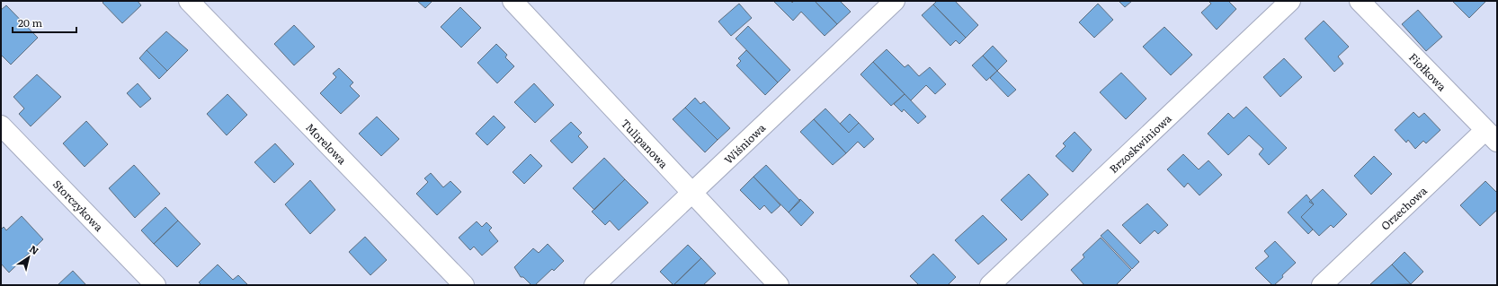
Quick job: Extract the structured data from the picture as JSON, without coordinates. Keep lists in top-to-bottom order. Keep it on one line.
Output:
{"streets":{"street":["Fiołkowa","Morelowa","Tulipanowa","Wiśniowa","Brzoskwiniowa","Storczykowa","Orzechowa"]},"crossings":[["Fiołkowa","Orzechowa"],["Tulipanowa","Wiśniowa"]],"scale_bar":"20 m","north":"top right"}
